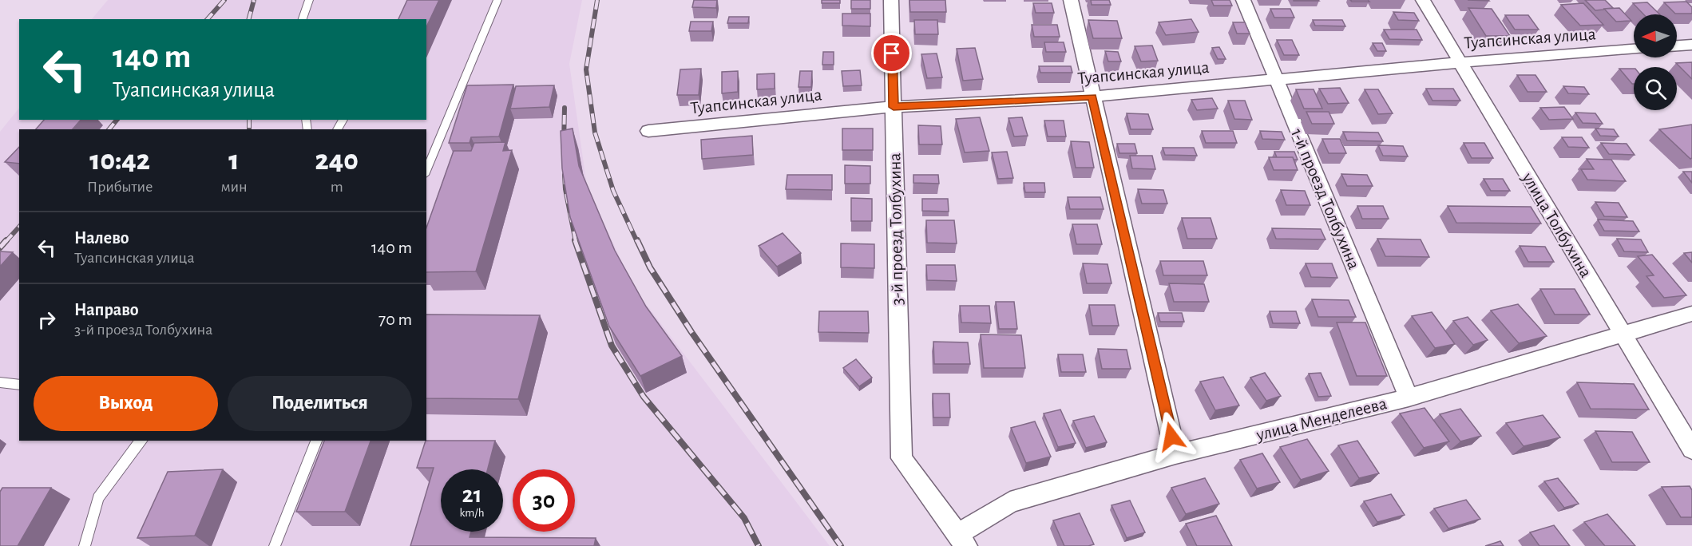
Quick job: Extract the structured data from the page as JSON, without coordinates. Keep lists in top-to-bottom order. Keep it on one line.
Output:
{"streets":{"street":["Туапсинская улица","1-й проезд Толбухина","улица Толбухина","3-й проезд Толбухина","улица Менделеева"]},"crossings":[["Туапсинская улица","1-й проезд Толбухина"],["Туапсинская улица","улица Толбухина"],["Туапсинская улица","3-й проезд Толбухина"],["1-й проезд Толбухина","улица Менделеева"],["улица Толбухина","улица Менделеева"],["3-й проезд Толбухина","улица Менделеева"]],"north":"left","page":{"turn":["140 m","Туапсинская улица"],"eta":["10:42","Прибытие","1","мин","240","m"],"list":[{"name":"Налево","note":"Туапсинская улица","value":"140 m"},{"name":"Направо","note":"3-й проезд Толбухина","value":"70 m"}],"buttons":["Выход","Поделиться"],"speed":"21 km/h","limit":"30"}}
